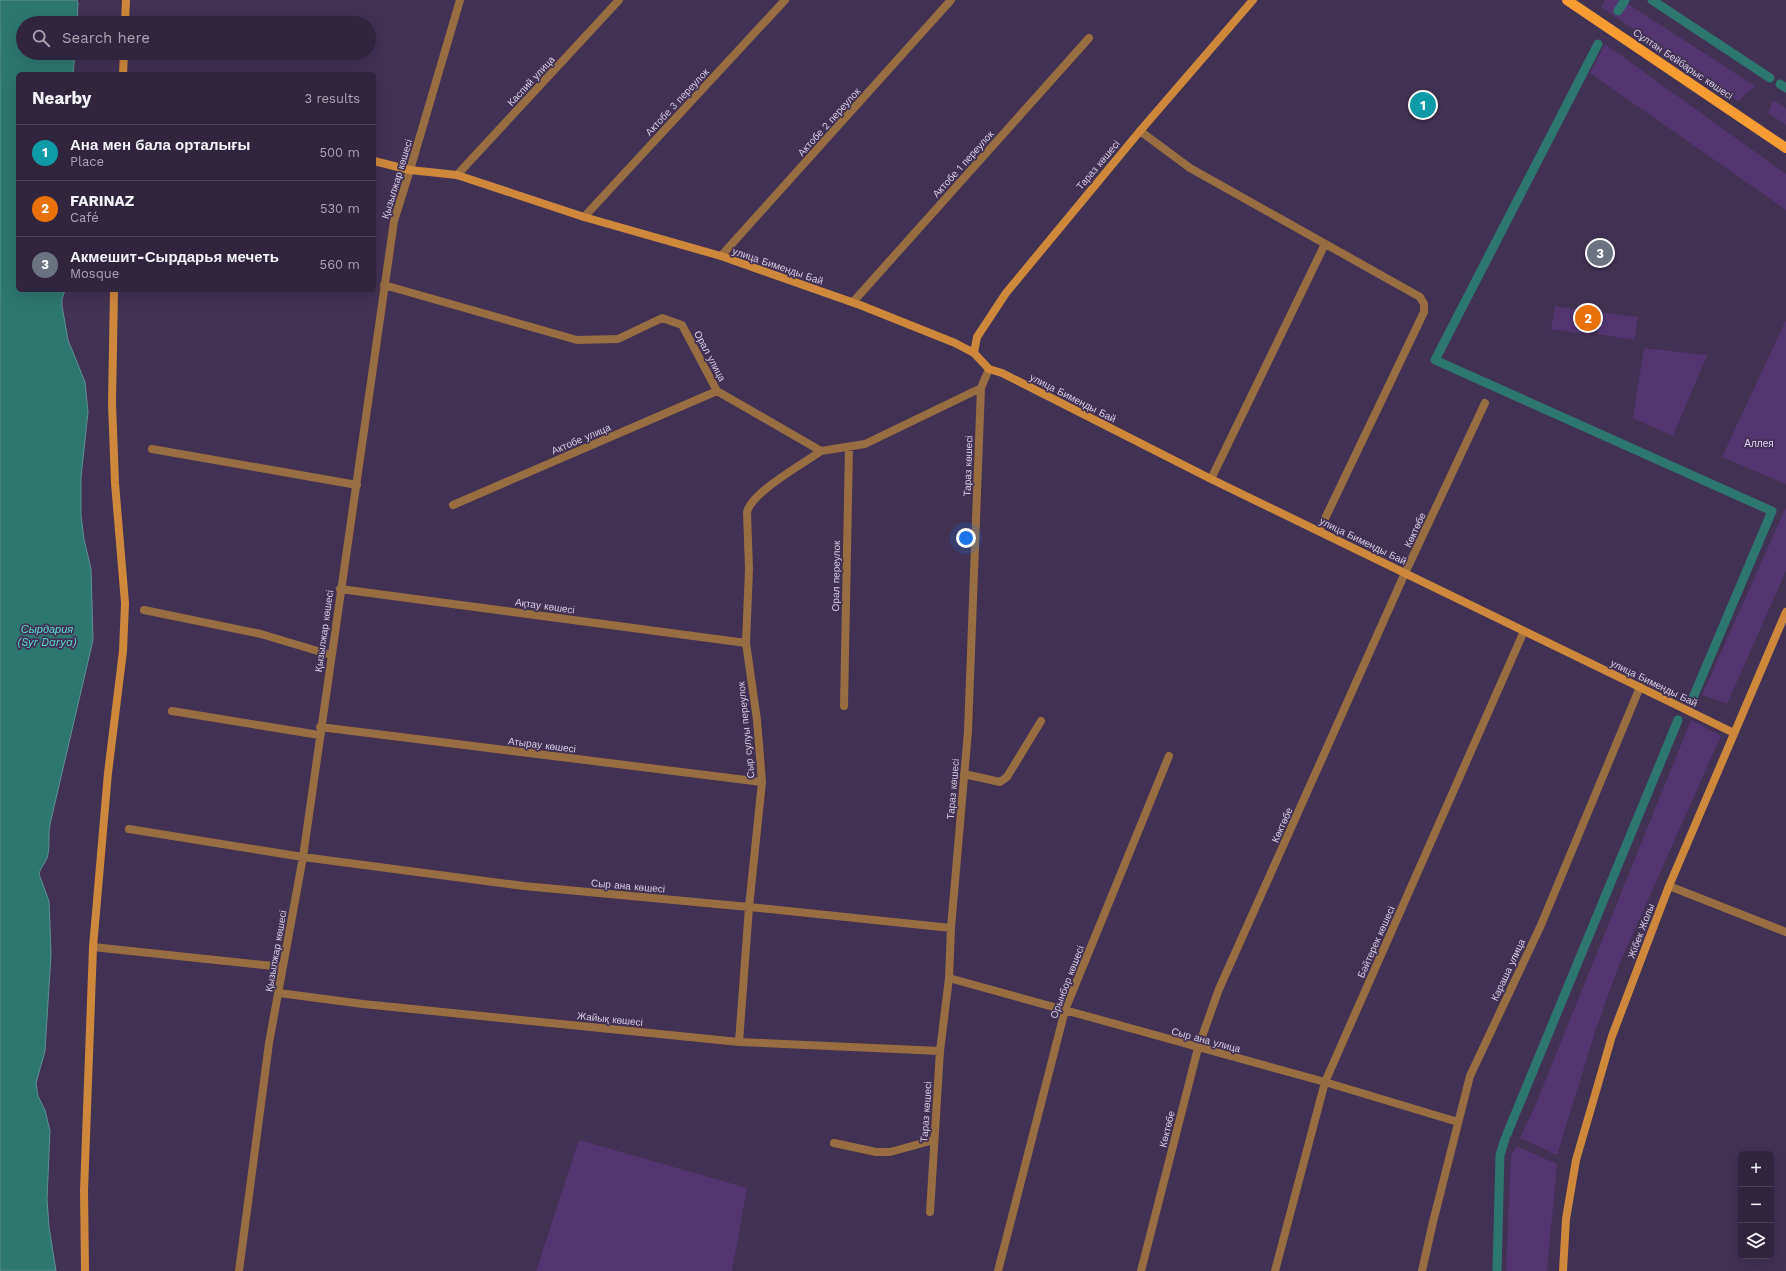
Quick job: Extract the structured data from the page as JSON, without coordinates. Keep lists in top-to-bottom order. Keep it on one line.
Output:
{"streets":{"main road":["Сұлтан Бейбарыс көшесі"],"street":["Каспий улица","Актобе 3 переулок","Актобе 2 переулок","Актобе 1 переулок","Тараз көшесі","Қызылжар көшесі","улица Бименды Бай","Орал улица","Актобе улица","Көктөбе","Орал переулок","Ақтау көшесі","Сыр сулуы переулок","Атырау көшесі","Сыр ана көшесі","Жібек Жолы","Бәйтерек көшесі","Караша улица","Орынбор көшесі","Жайық көшесі","Сыр ана улица"]},"crossings":[["Каспий улица","улица Бименды Бай"],["Актобе 3 переулок","улица Бименды Бай"],["Актобе 2 переулок","улица Бименды Бай"],["Актобе 1 переулок","улица Бименды Бай"],["Тараз көшесі","улица Бименды Бай"],["Тараз көшесі","Сыр ана көшесі"],["Тараз көшесі","Жайық көшесі"],["Тараз көшесі","Сыр ана улица"],["Қызылжар көшесі","улица Бименды Бай"],["Қызылжар көшесі","Орал улица"],["Қызылжар көшесі","Ақтау көшесі"],["Қызылжар көшесі","Атырау көшесі"],["Қызылжар көшесі","Сыр ана көшесі"],["Қызылжар көшесі","Жайық көшесі"],["улица Бименды Бай","Көктөбе"],["улица Бименды Бай","Жібек Жолы"],["улица Бименды Бай","Бәйтерек көшесі"],["улица Бименды Бай","Караша улица"],["Орал улица","Актобе улица"],["Орал улица","Сыр сулуы переулок"],["Көктөбе","Сыр ана улица"],["Ақтау көшесі","Сыр сулуы переулок"],["Сыр сулуы переулок","Атырау көшесі"],["Сыр сулуы переулок","Сыр ана көшесі"],["Сыр сулуы переулок","Жайық көшесі"],["Бәйтерек көшесі","Сыр ана улица"],["Караша улица","Сыр ана улица"],["Орынбор көшесі","Сыр ана улица"]],"water":["Сырдария (Syr Darya)"],"parks":["Аллея"],"page":{"search":"Search here","heading":["Nearby","3 results"],"pins":["1","3","2"],"list":[{"mark":"1","name":"Ана мен бала орталығы","note":"Place","value":"500 m"},{"mark":"2","name":"FARINAZ","note":"Café","value":"530 m"},{"mark":"3","name":"Акмешит-Сырдарья мечеть","note":"Mosque","value":"560 m"}],"map_buttons":["+","−"]}}
